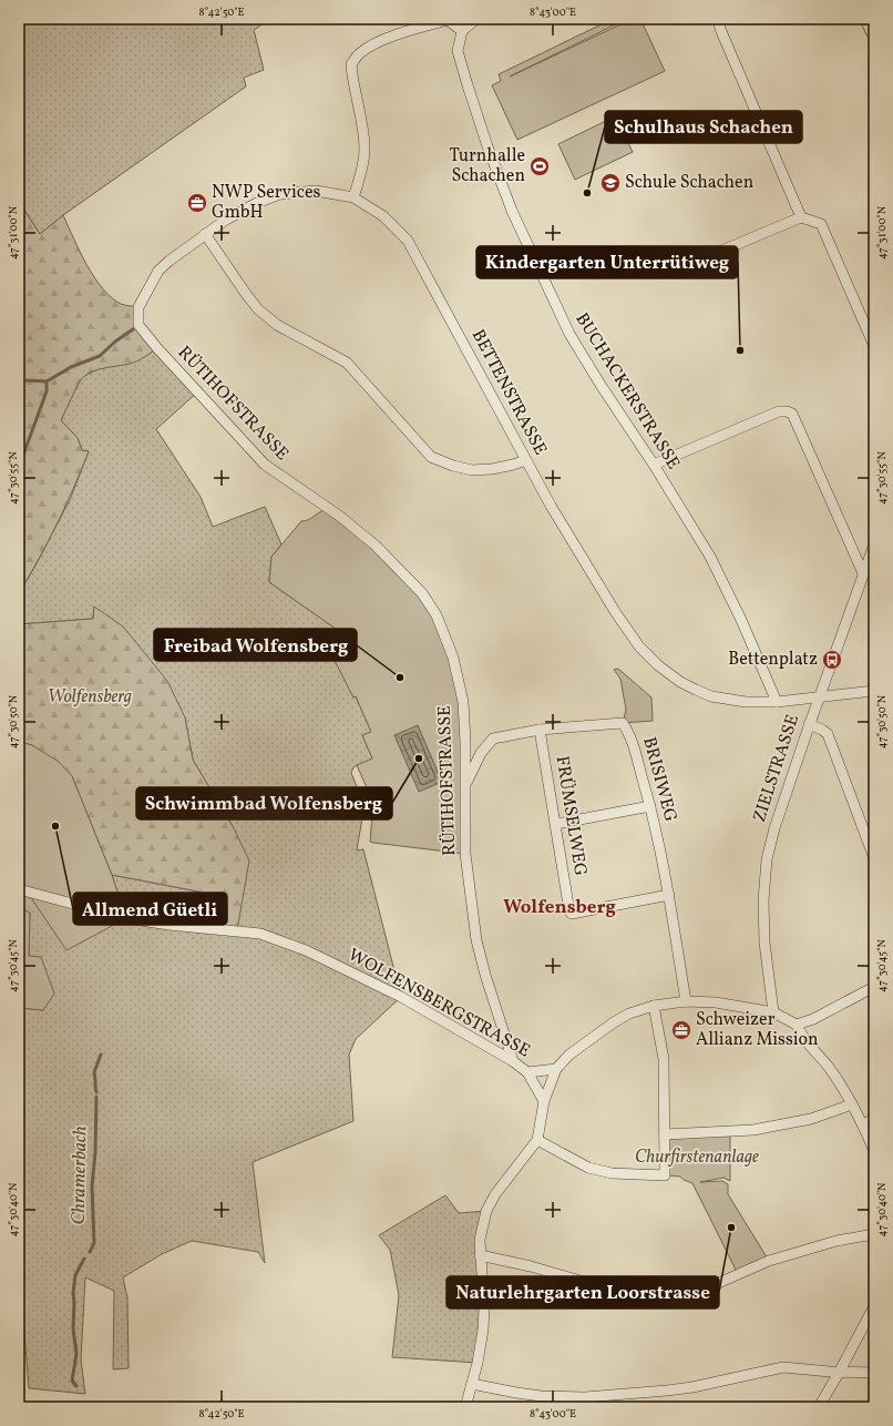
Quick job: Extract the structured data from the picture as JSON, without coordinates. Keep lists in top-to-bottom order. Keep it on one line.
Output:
{"streets":{"street":["BUCHACKERSTRASSE","BETTENSTRASSE","RÜTIHOFSTRASSE","ZIELSTRASSE","BRISIWEG","FRÜMSELWEG","WOLFENSBERGSTRASSE"]},"crossings":[["BUCHACKERSTRASSE","BETTENSTRASSE"],["BETTENSTRASSE","RÜTIHOFSTRASSE"],["BETTENSTRASSE","ZIELSTRASSE"],["RÜTIHOFSTRASSE","BRISIWEG"],["RÜTIHOFSTRASSE","WOLFENSBERGSTRASSE"],["BRISIWEG","FRÜMSELWEG"]],"districts":["Wolfensberg"],"water":["Chramerbach"],"parks":["Wolfensberg","Churfirstenanlage"],"places":{"sports":["Turnhalle Schachen"],"school or university":["Schule Schachen"],"other":["Schulhaus Schachen","Kindergarten Unterrütiweg","Freibad Wolfensberg","Schwimmbad Wolfensberg","Allmend Güetli","Naturlehrgarten Loorstrasse"],"office":["NWP Services GmbH","Schweizer Allianz Mission"],"bus stop":["Bettenplatz"]},"coordinates":["8°42'50\"E","8°43'00\"E","47°31'00\"N","47°30'55\"N","47°30'50\"N","47°30'45\"N","47°30'40\"N"]}
